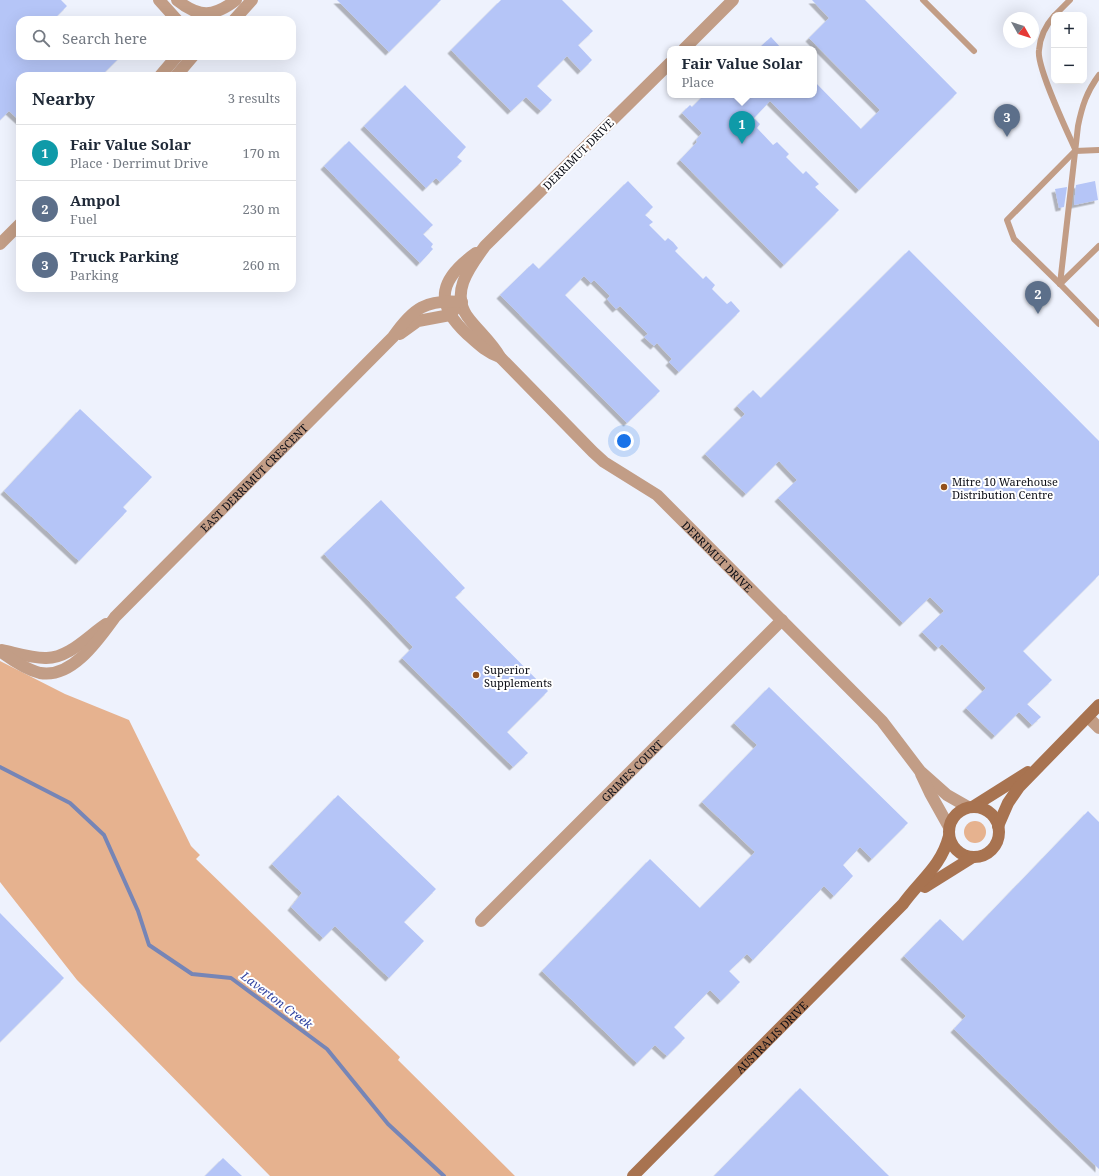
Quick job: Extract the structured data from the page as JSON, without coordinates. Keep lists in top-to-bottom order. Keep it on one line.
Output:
{"streets":{"street":["DERRIMUT DRIVE","EAST DERRIMUT CRESCENT","GRIMES COURT","AUSTRALIS DRIVE"]},"crossings":[["DERRIMUT DRIVE","EAST DERRIMUT CRESCENT"],["DERRIMUT DRIVE","GRIMES COURT"],["DERRIMUT DRIVE","AUSTRALIS DRIVE"]],"water":["Laverton Creek"],"places":["Mitre 10 Warehouse Distribution Centre","Superior Supplements"],"north":"bottom right","page":{"map_buttons":["+","−"],"search":"Search here","popup":["Fair Value Solar","Place"],"heading":["Nearby","3 results"],"pins":["3","1","2"],"list":[{"mark":"1","name":"Fair Value Solar","note":"Place · Derrimut Drive","value":"170 m"},{"mark":"2","name":"Ampol","note":"Fuel","value":"230 m"},{"mark":"3","name":"Truck Parking","note":"Parking","value":"260 m"}]}}
